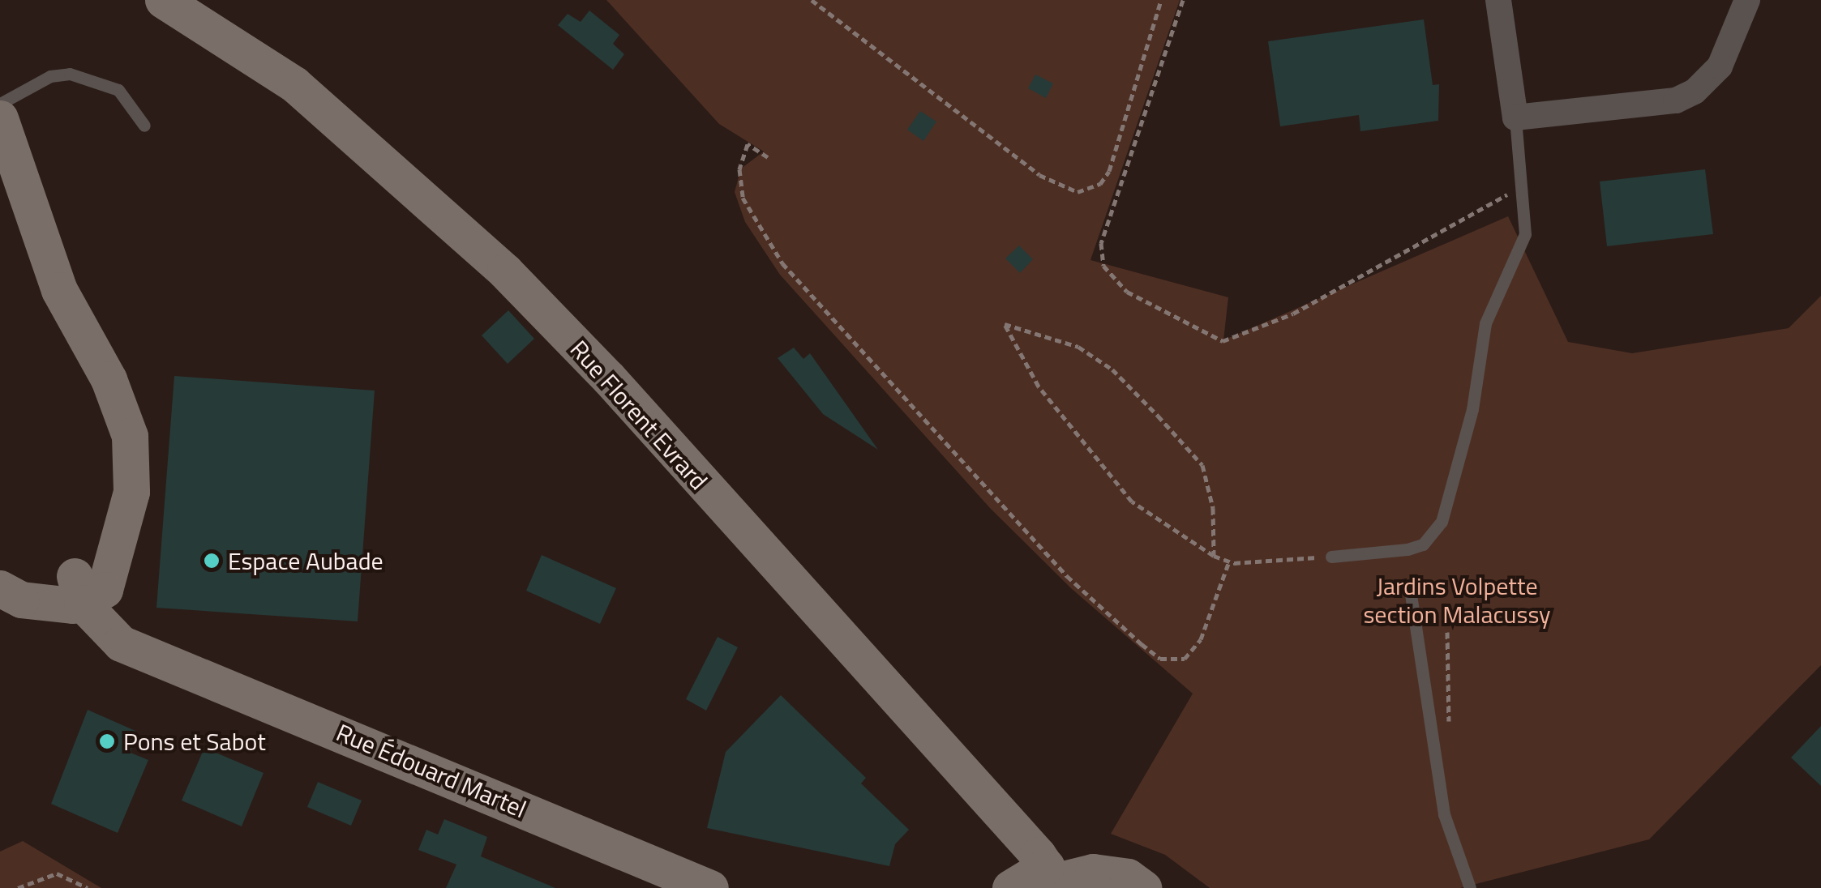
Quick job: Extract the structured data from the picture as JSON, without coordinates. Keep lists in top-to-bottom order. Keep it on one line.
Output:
{"streets":{"street":["Rue Florent Evrard","Rue Édouard Martel"]},"parks":["Jardins Volpette section Malacussy"],"places":["Espace Aubade","Pons et Sabot"]}
